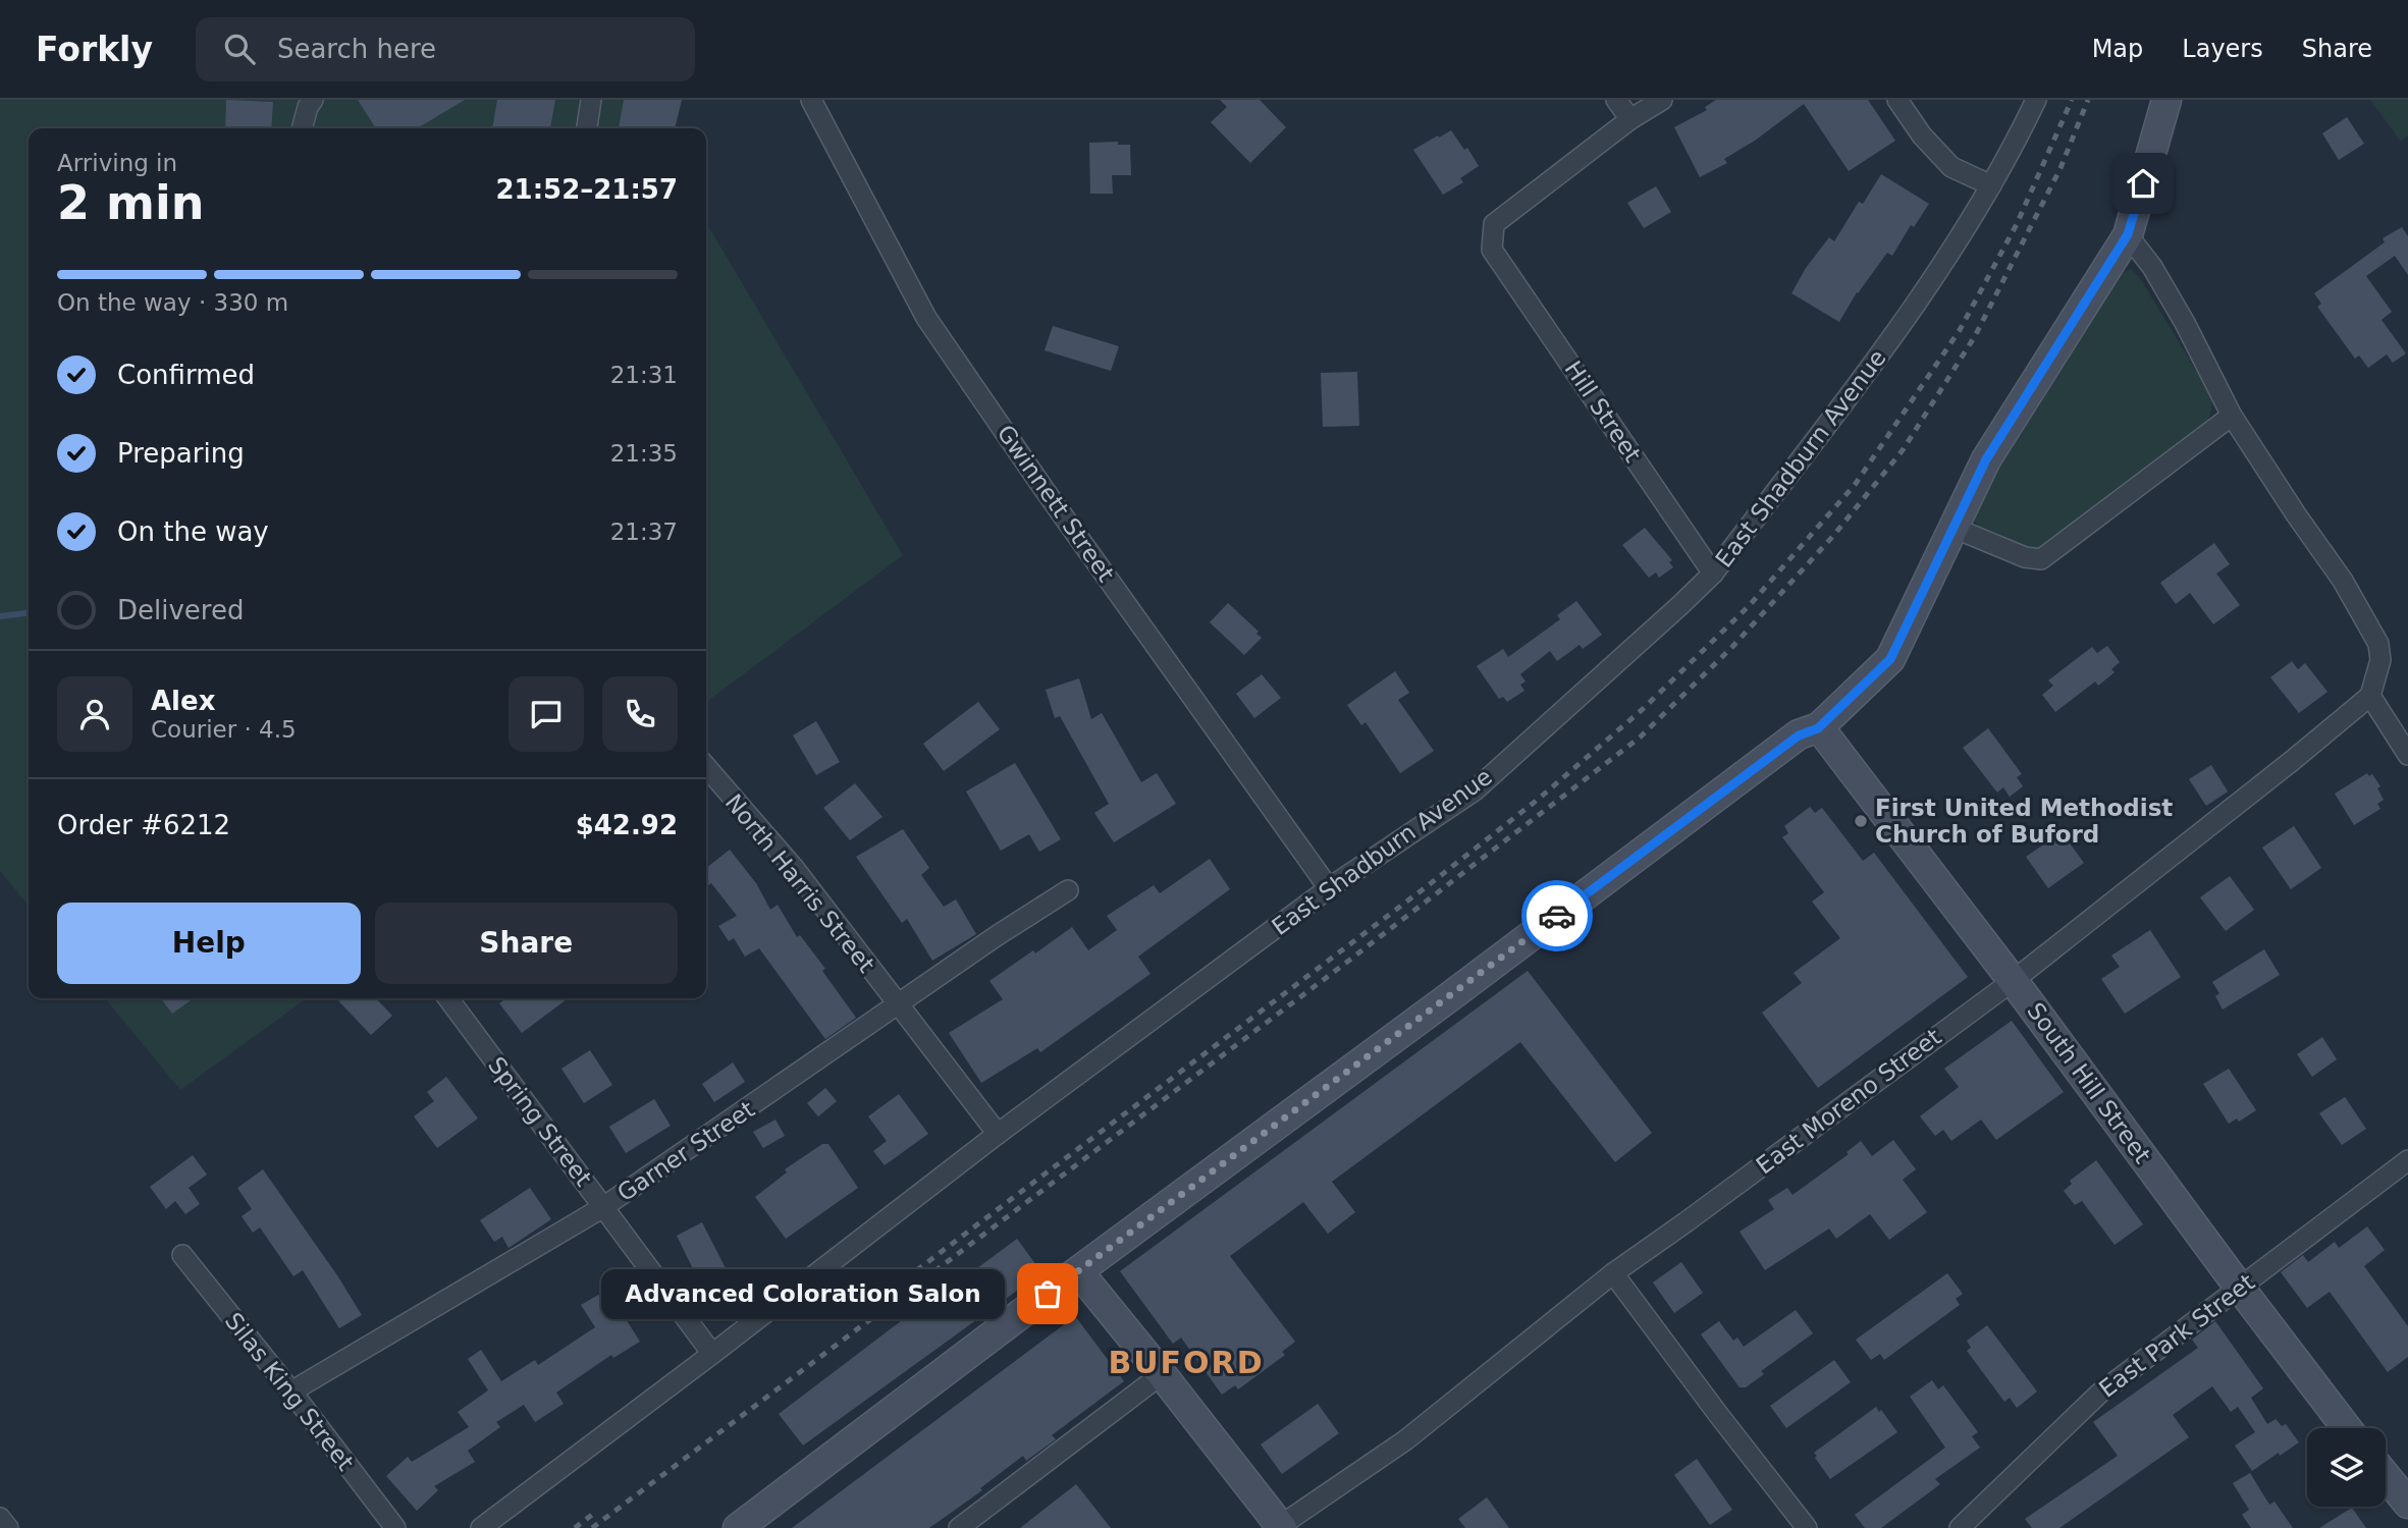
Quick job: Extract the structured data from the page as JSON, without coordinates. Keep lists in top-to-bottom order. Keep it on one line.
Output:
{"streets":{"street":["Hill Street","East Shadburn Avenue","Gwinnett Street","North Harris Street","South Hill Street","East Moreno Street","Spring Street","Garner Street","East Park Street","Silas King Street"]},"crossings":[["Hill Street","East Shadburn Avenue"],["East Shadburn Avenue","Gwinnett Street"],["East Shadburn Avenue","North Harris Street"],["East Shadburn Avenue","Spring Street"],["North Harris Street","Garner Street"],["South Hill Street","East Moreno Street"],["South Hill Street","East Park Street"],["Spring Street","Garner Street"],["Garner Street","Silas King Street"]],"districts":["BUFORD"],"places":["First United Methodist Church of Buford","Advanced Coloration Salon"],"page":{"header":"Forkly","search":"Search here","nav":["Map","Layers","Share"],"heading":["2 min","Arriving in","21:52–21:57"],"panel":["Alex","Courier · 4.5","Order #6212","$42.92"],"bar":"On the way · 330 m","list":[["Confirmed","21:31"],["Preparing","21:35"],["On the way","21:37"],"Delivered"],"buttons":["Help","Share"],"bubble":"Advanced Coloration Salon"}}
